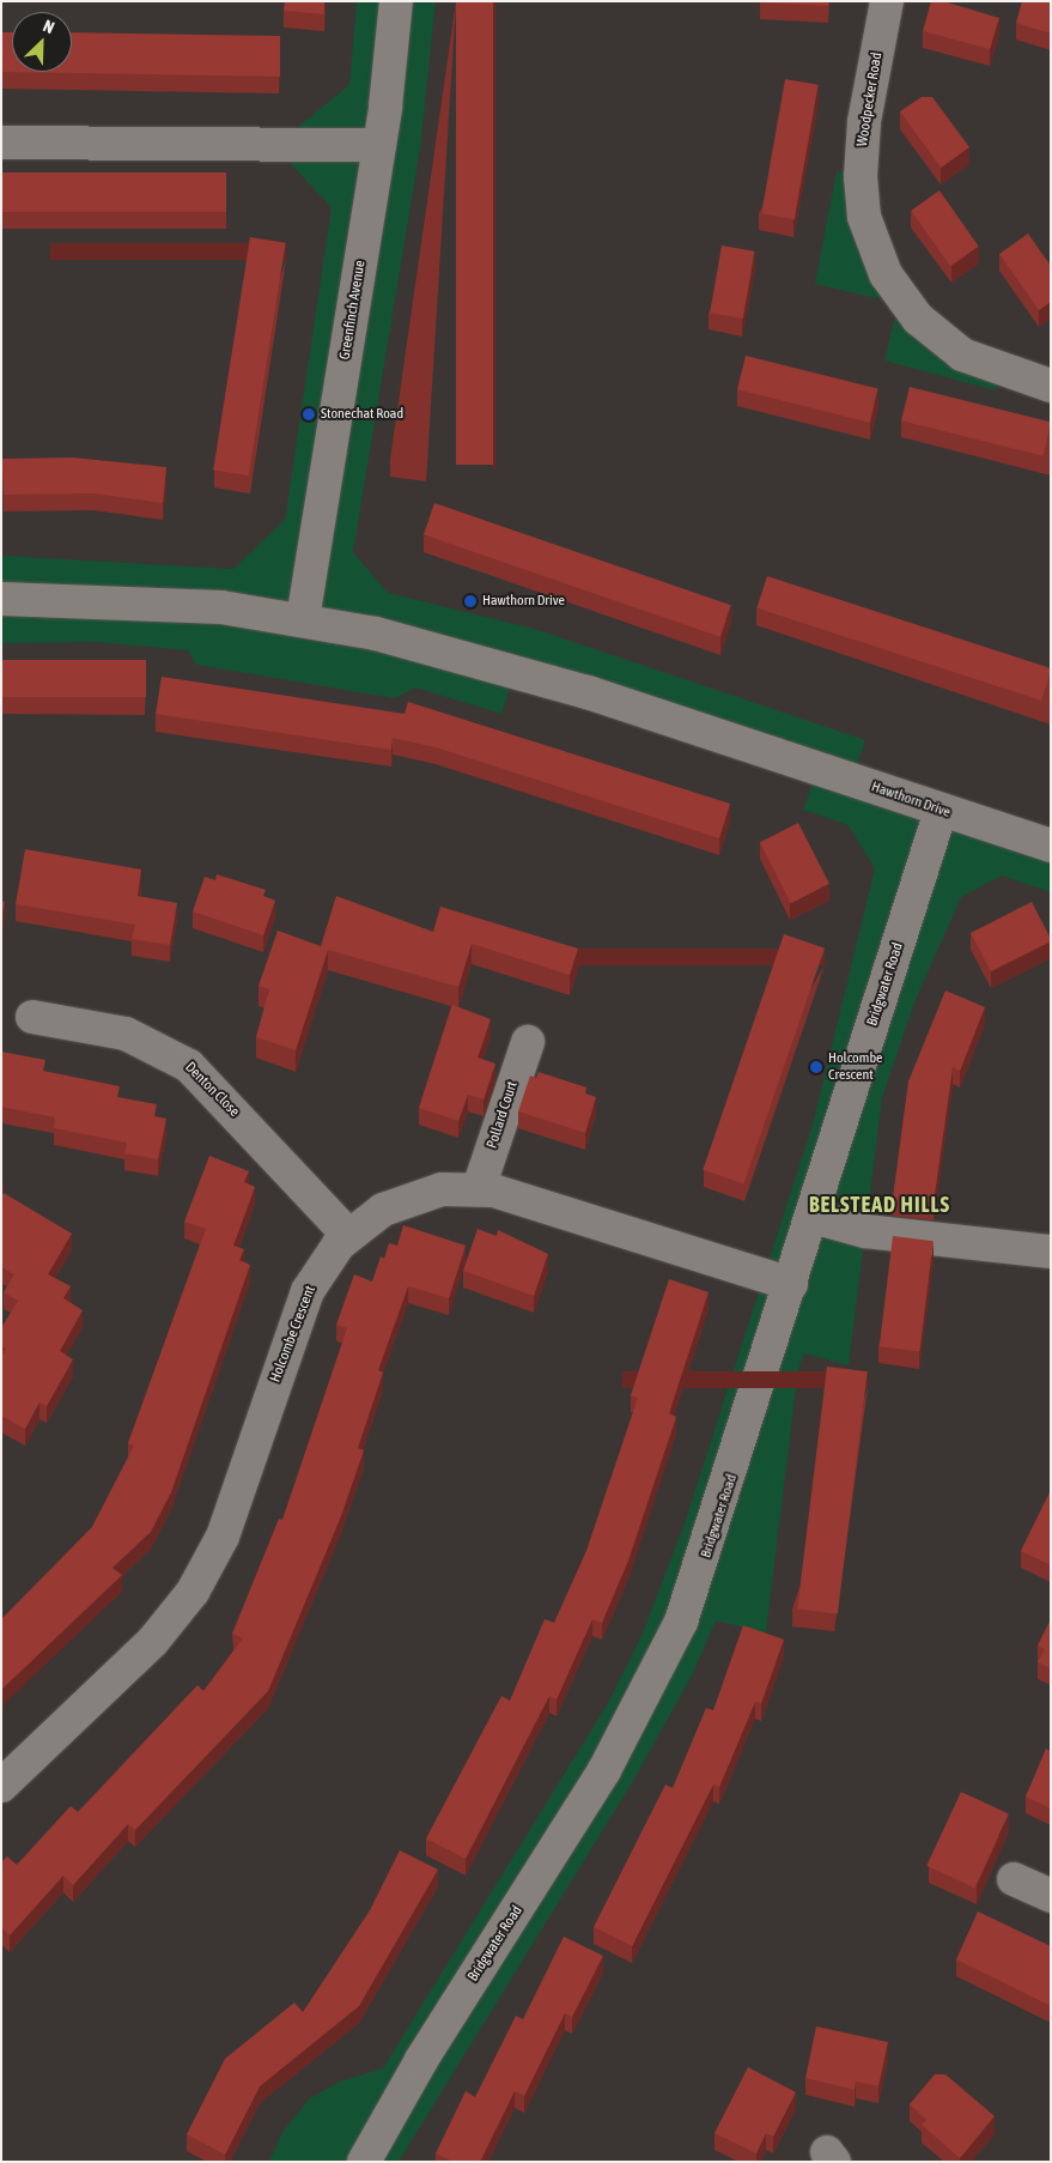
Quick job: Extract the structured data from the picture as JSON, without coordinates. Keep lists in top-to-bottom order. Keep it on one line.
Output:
{"streets":{"street":["Woodpecker Road","Greenfinch Avenue","Hawthorn Drive","Bridgwater Road","Denton Close","Pollard Court","Holcombe Crescent"]},"crossings":[["Greenfinch Avenue","Hawthorn Drive"],["Hawthorn Drive","Bridgwater Road"],["Bridgwater Road","Holcombe Crescent"],["Denton Close","Holcombe Crescent"],["Pollard Court","Holcombe Crescent"]],"districts":["BELSTEAD HILLS"],"places":["Stonechat Road","Hawthorn Drive","Holcombe Crescent"],"north":"top right"}
